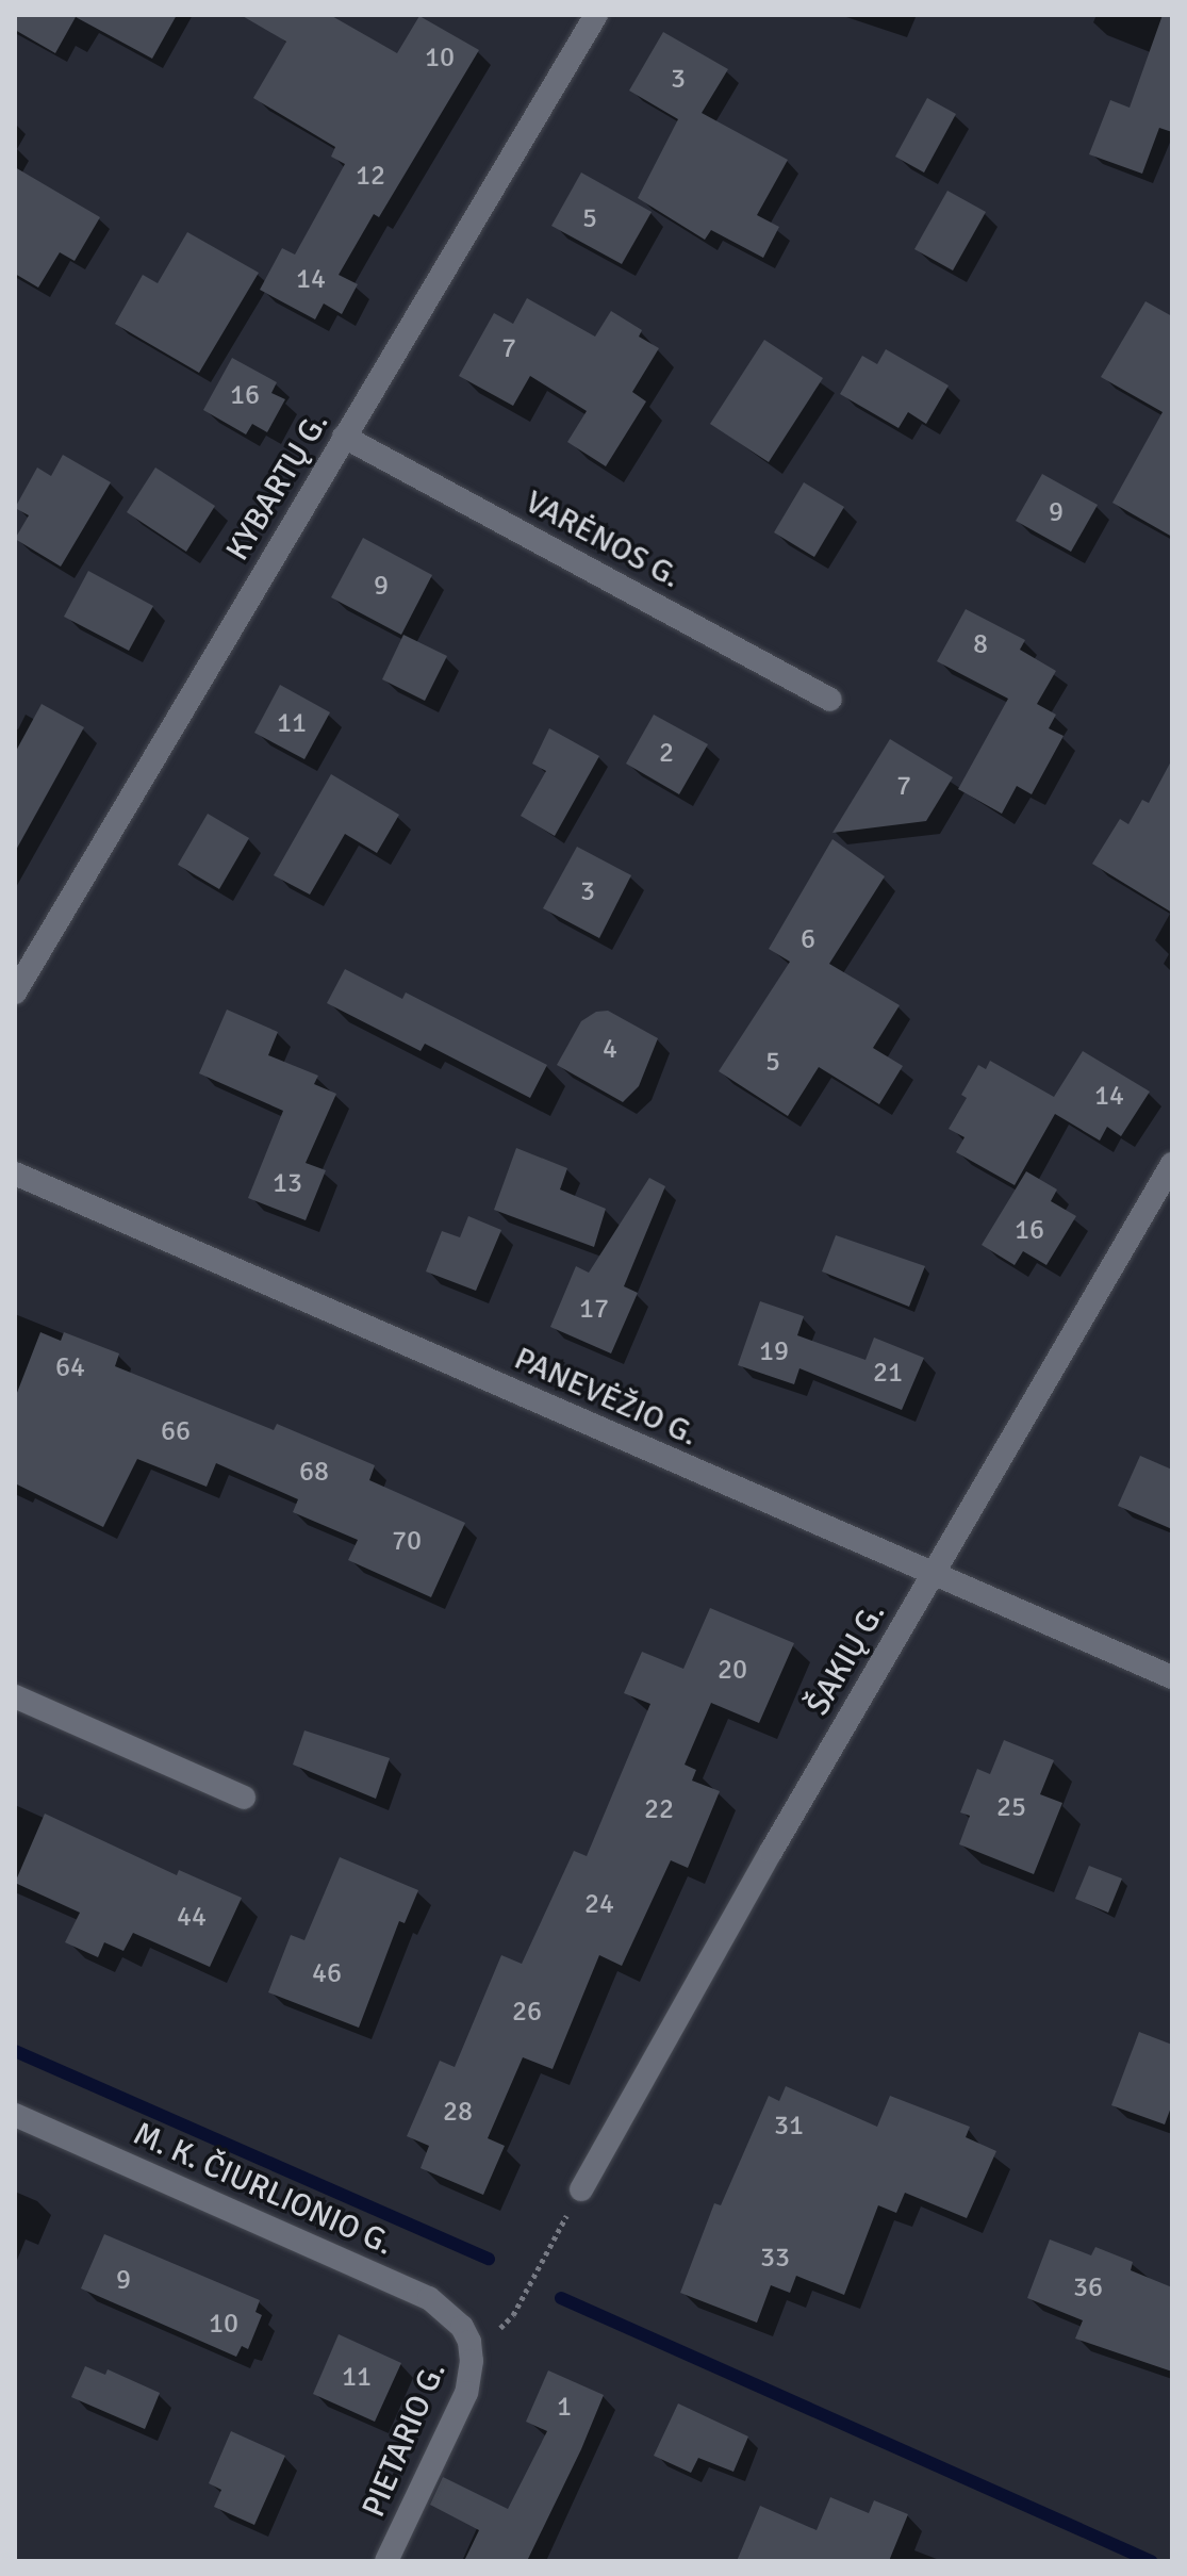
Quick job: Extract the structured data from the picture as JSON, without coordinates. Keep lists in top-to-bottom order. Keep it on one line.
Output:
{"streets":{"street":["KYBARTŲ G.","VARĖNOS G.","PANEVĖŽIO G.","ŠAKIŲ G.","M. K. ČIURLIONIO G.","PIETARIO G."]},"crossings":[["KYBARTŲ G.","VARĖNOS G."],["PANEVĖŽIO G.","ŠAKIŲ G."],["M. K. ČIURLIONIO G.","PIETARIO G."]],"house_numbers":["10","3","12","5","14","7","16","9","9","8","11","2","7","3","6","4","5","14","13","16","17","19","64","21","66","68","70","20","25","22","24","44","46","26","28","31","33","9","36","10","11","1"]}
